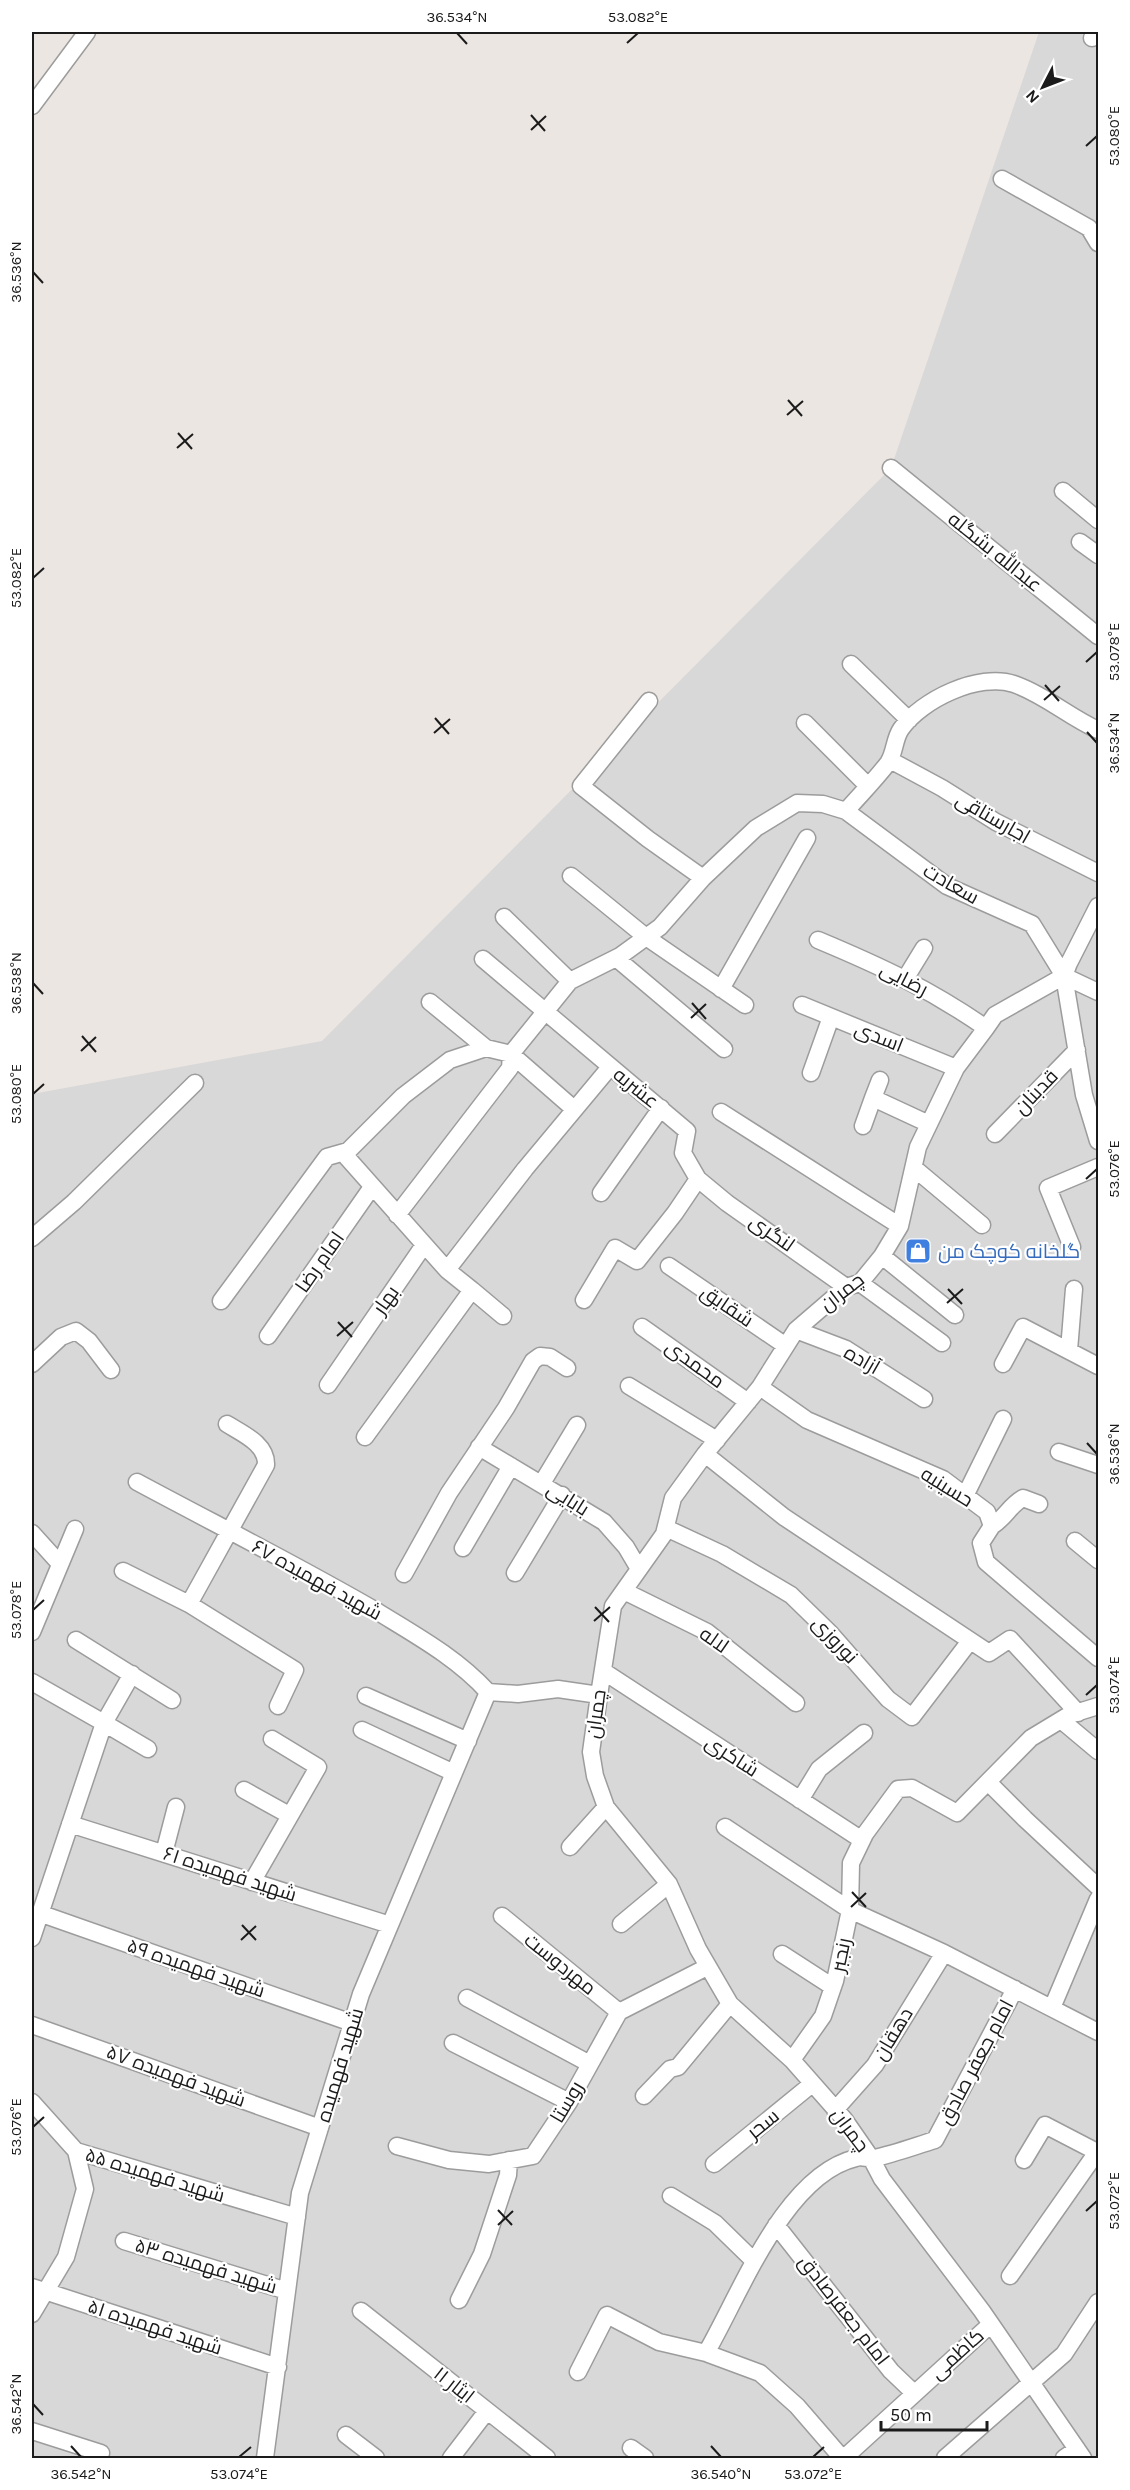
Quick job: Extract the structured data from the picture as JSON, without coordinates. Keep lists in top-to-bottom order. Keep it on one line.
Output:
{"streets":{"street":["عبدالله بشگله","اجارستاقی","سعادت","رضایی","اسدی","عشریه","قدبنان","لنگری","امام رضا","چمران","بهار","شقایق","آزاده","محمدی","حسینیه","بابایی","شهید فهمیده ۶۷","لاله","نوروزی","شاکری","شهید فهمیده ۶۱","رنجبر","مهردوست","شهید فهمیده ۵۹","دهقان","امام جعفر صادق","شهید فهمیده","شهید فهمیده ۵۷","روستا","سحر","شهید فهمیده ۵۵","شهید فهمیده ۵۳","امام جعفرصادق","شهید فهمیده ۵۱","کاظمی","ایثار ۱۱"]},"crossings":[["سعادت","چمران"],["رضایی","چمران"],["اسدی","چمران"],["عشریه","لنگری"],["لنگری","چمران"],["چمران","شقایق"],["چمران","آزاده"],["چمران","محمدی"],["چمران","حسینیه"],["چمران","بابایی"],["چمران","لاله"],["چمران","نوروزی"],["چمران","شاکری"],["چمران","رنجبر"],["چمران","دهقان"],["چمران","امام جعفر صادق"],["چمران","سحر"],["چمران","کاظمی"],["شهید فهمیده ۶۷","شهید فهمیده"],["شاکری","رنجبر"],["شهید فهمیده ۶۱","شهید فهمیده"],["مهردوست","روستا"],["شهید فهمیده ۵۹","شهید فهمیده"],["امام جعفر صادق","امام جعفرصادق"],["شهید فهمیده","شهید فهمیده ۵۷"],["شهید فهمیده","شهید فهمیده ۵۵"],["شهید فهمیده","شهید فهمیده ۵۳"],["شهید فهمیده","شهید فهمیده ۵۱"],["امام جعفرصادق","کاظمی"]],"places":{"shop":["گلخانه کوچک من"]},"scale_bar":"50 m","north":"bottom left","coordinates":["36.534°N","53.082°E","53.080°E","36.536°N","53.078°E","36.538°N","53.076°E","53.074°E","53.072°E","36.542°N","36.540°N"]}
